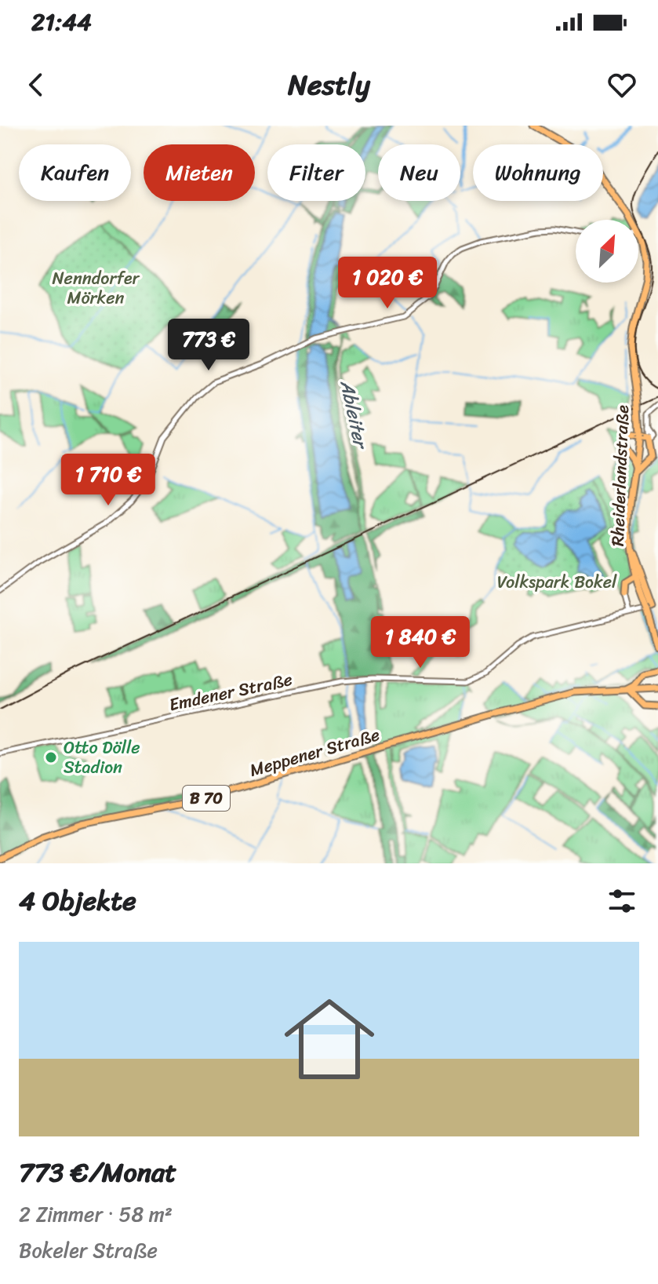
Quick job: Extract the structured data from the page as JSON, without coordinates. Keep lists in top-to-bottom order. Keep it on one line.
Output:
{"streets":{"main road":["Rheiderlandstraße","Meppener Straße","B 70"],"street":["Emdener Straße"]},"water":["Ableiter"],"parks":["Nenndorfer Mörken","Volkspark Bokel"],"places":["Otto Dölle Stadion"],"north":"top right","page":{"status":"21:44","header":"Nestly","chip":["Kaufen","Mieten","Filter","Neu","Wohnung"],"price":["1 020 €","773 €","1 710 €","1 840 €"],"heading":"4 Objekte","list":[{"name":"773 €/Monat","note":"2 Zimmer · 58 m² · Bokeler Straße"}]}}
